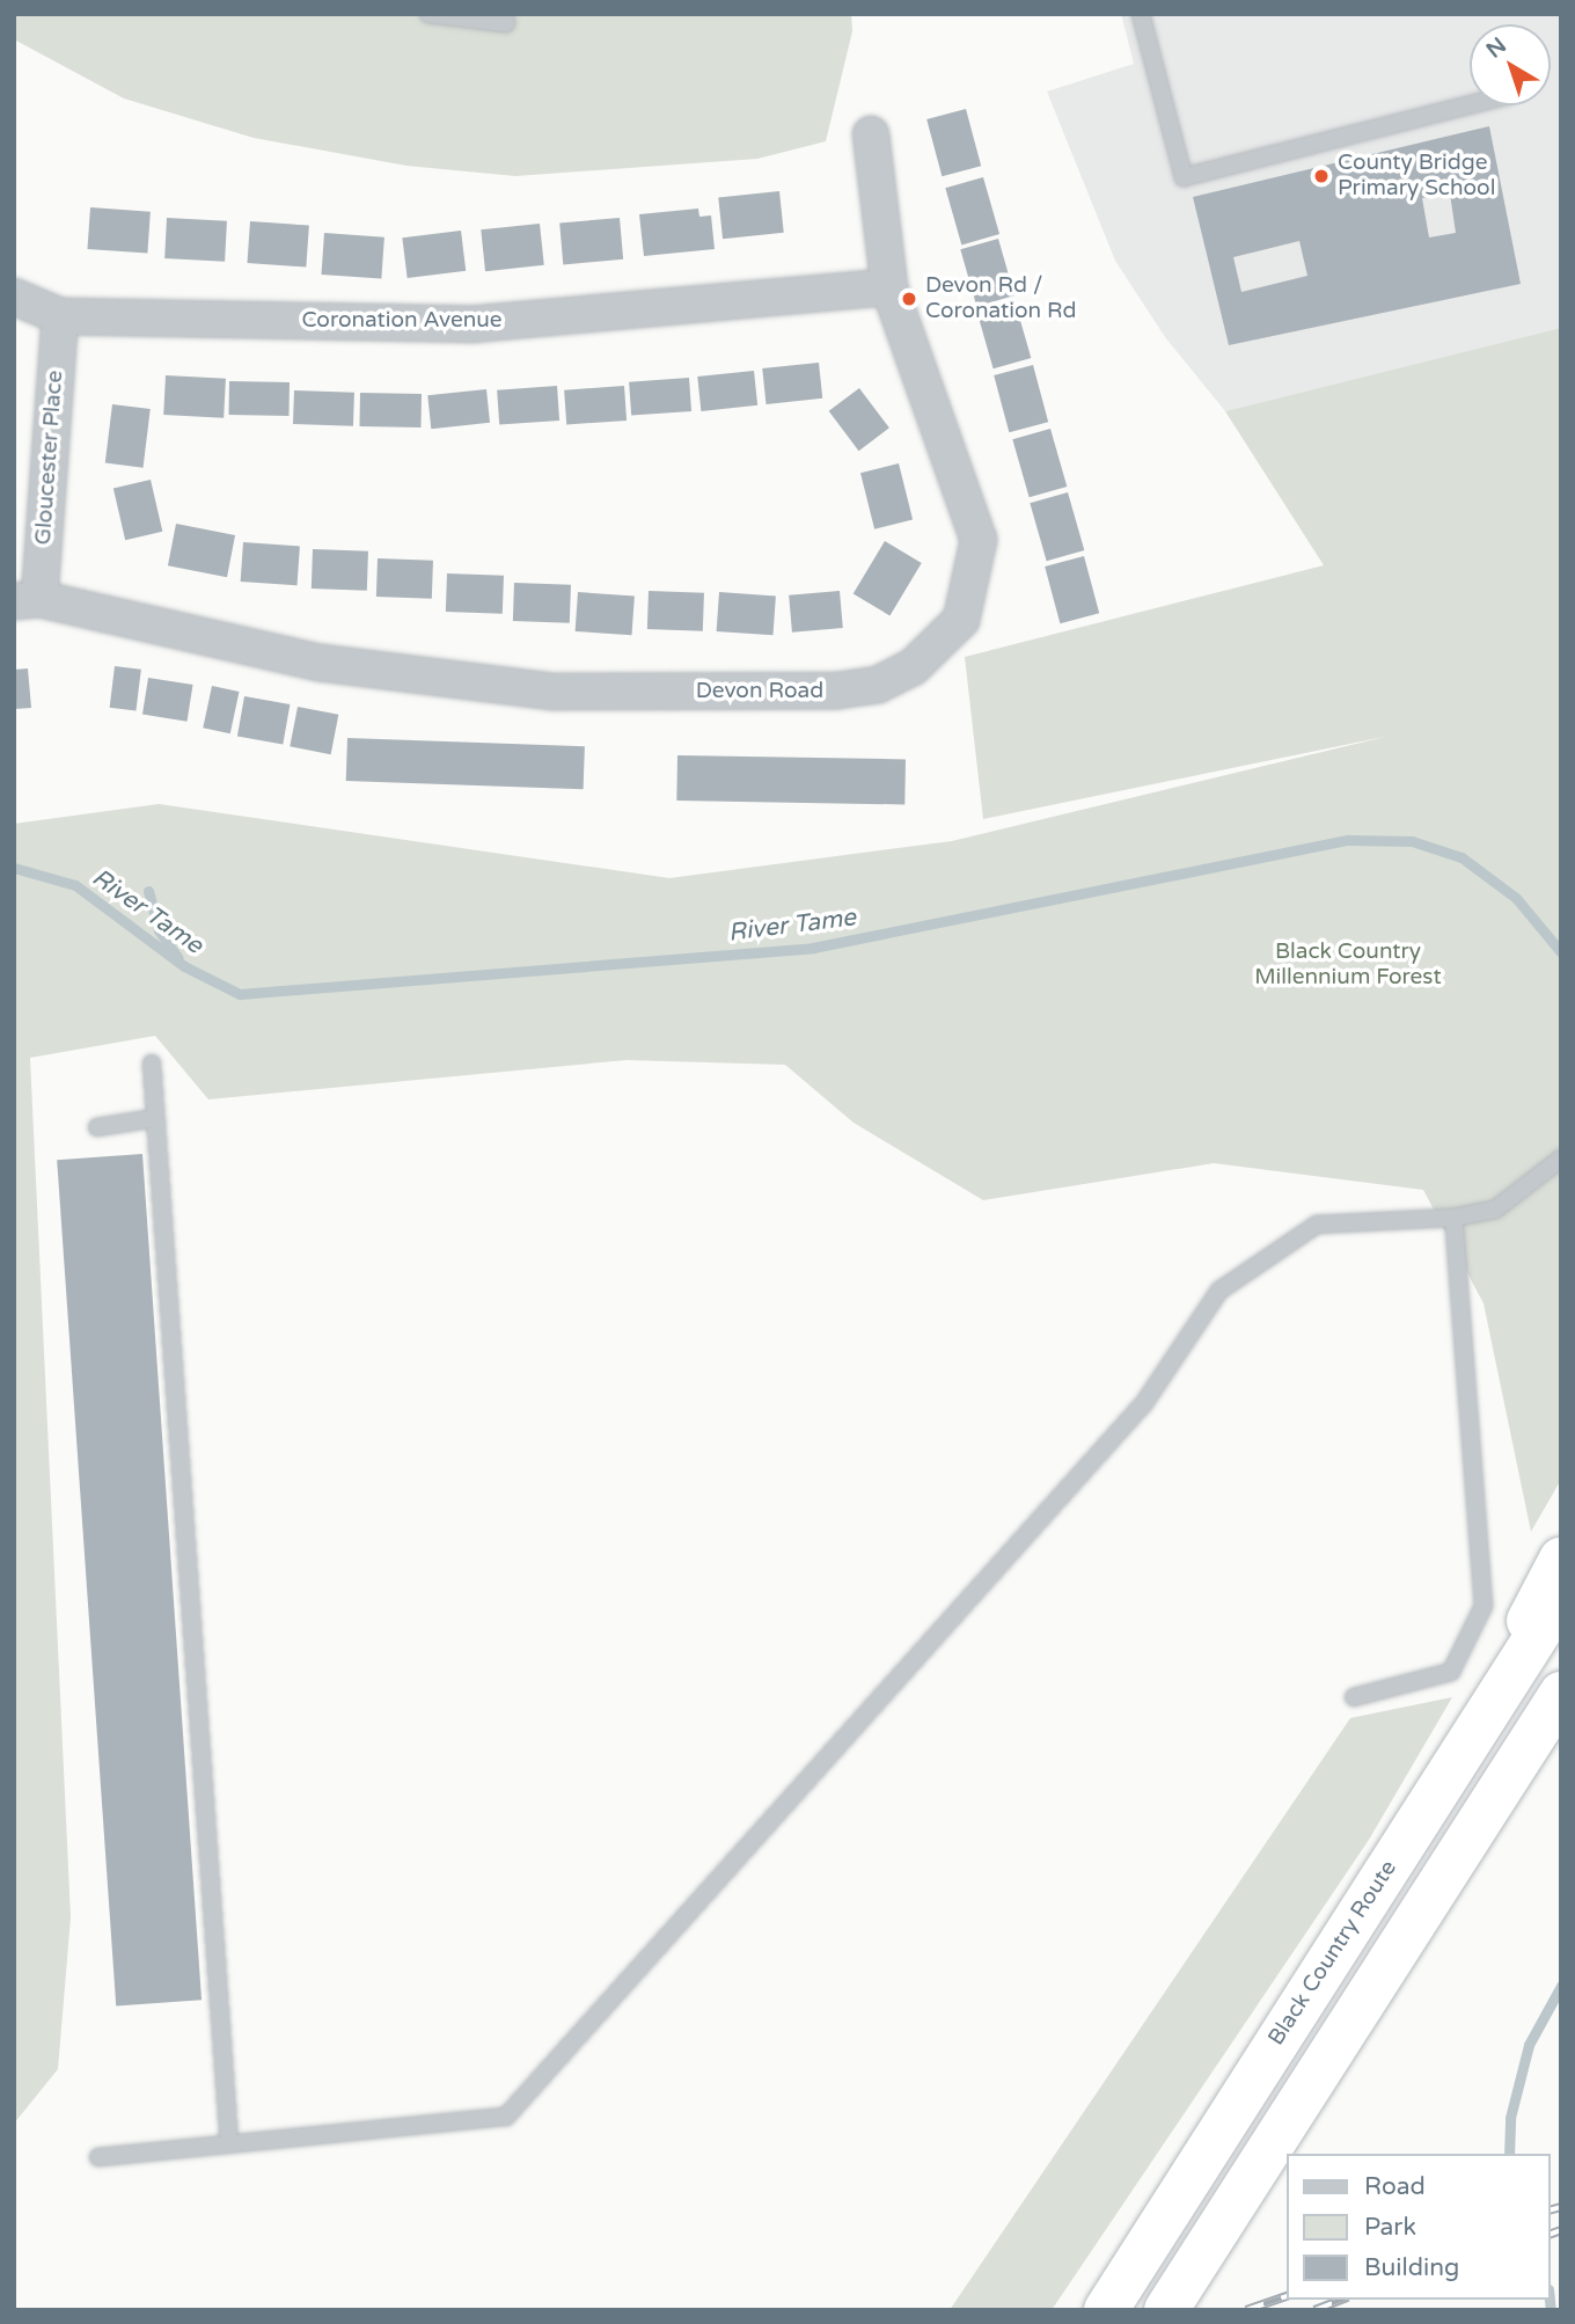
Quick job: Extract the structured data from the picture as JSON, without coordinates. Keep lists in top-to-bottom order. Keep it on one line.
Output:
{"streets":{"highway":["Black Country Route"],"street":["Coronation Avenue","Gloucester Place","Devon Road"]},"crossings":[["Coronation Avenue","Gloucester Place"],["Coronation Avenue","Devon Road"],["Gloucester Place","Devon Road"]],"water":["River Tame"],"parks":["Black Country Millennium Forest"],"places":["County Bridge Primary School","Devon Rd / Coronation Rd"],"legend":["Road","Park","Building"],"north":"top left"}
